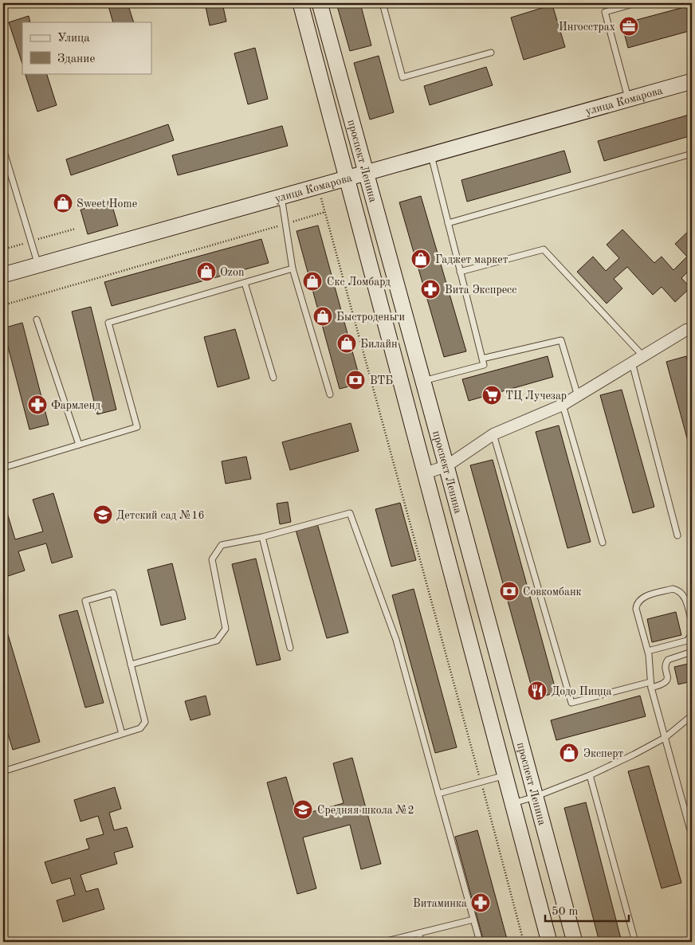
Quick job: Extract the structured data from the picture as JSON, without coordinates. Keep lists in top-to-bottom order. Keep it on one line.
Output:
{"streets":{"street":["улица Комарова","проспект Ленина"]},"crossings":[["улица Комарова","проспект Ленина"]],"places":{"office":["Ингосстрах"],"shop":["Sweet Home","Гаджет маркет","Ozon","Скс Ломбард","Быстроденьги","Билайн","Эксперт"],"pharmacy":["Вита Экспресс","Фармленд","Витаминка"],"bank":["ВТБ","Совкомбанк"],"supermarket":["ТЦ Лучезар"],"school or university":["Детский сад №16","Средняя школа №2"],"restaurant":["Додо Пицца"]},"legend":["Улица","Здание"],"scale_bar":"50 m"}
